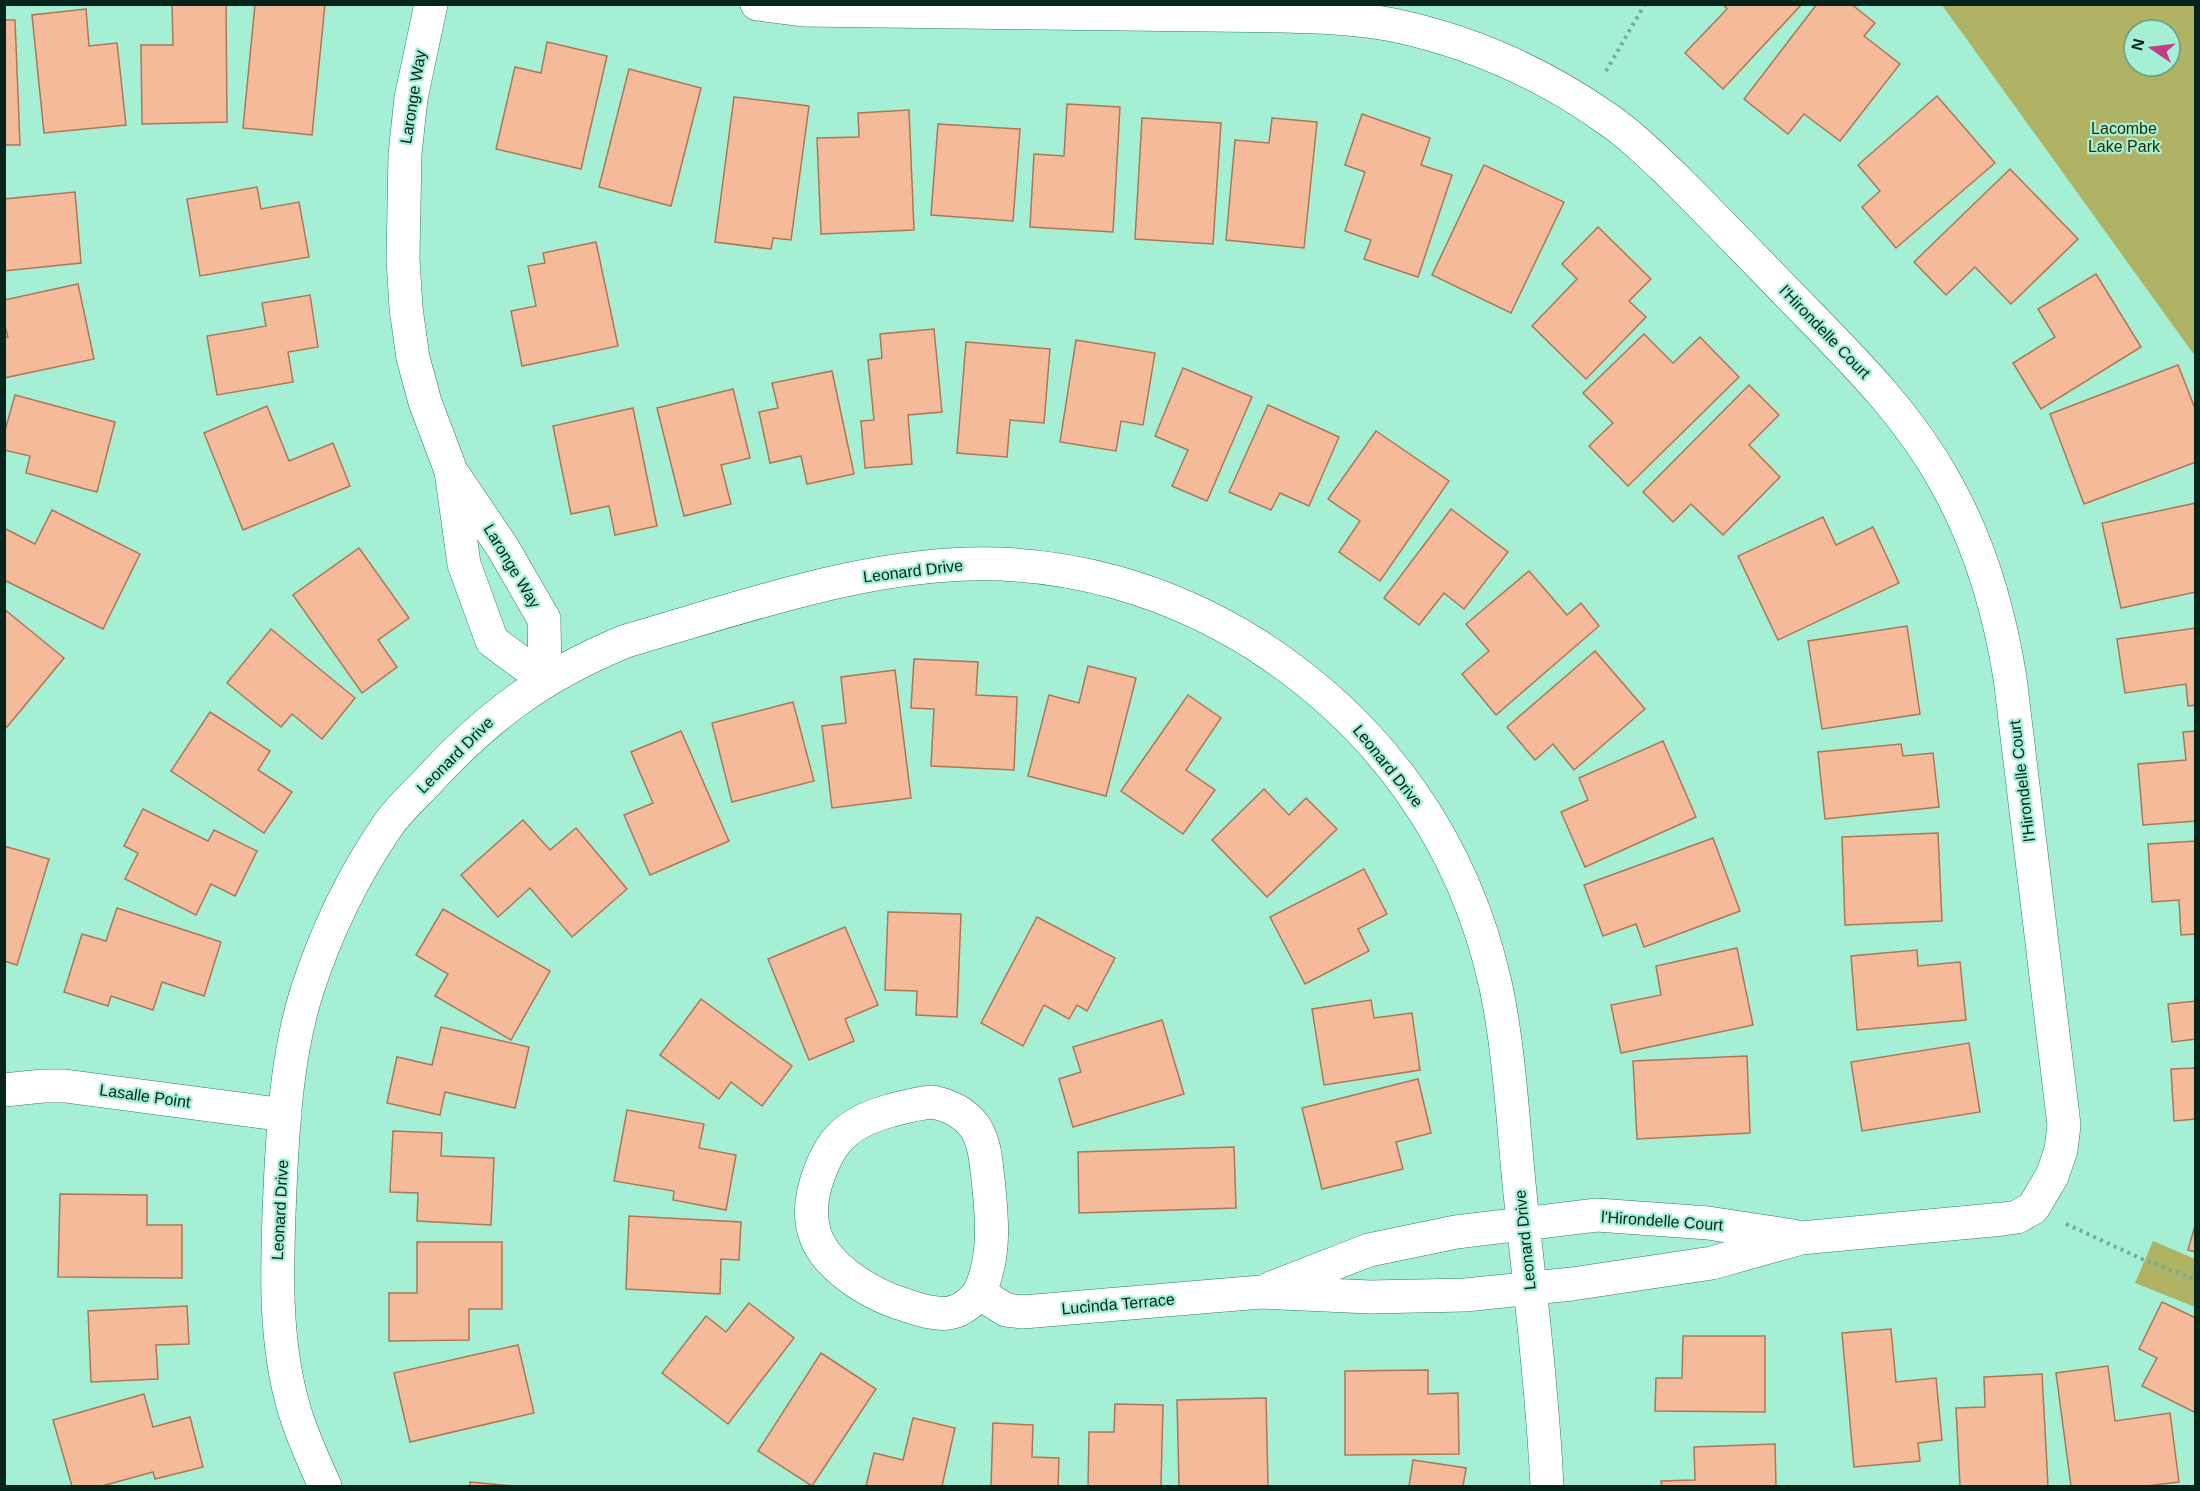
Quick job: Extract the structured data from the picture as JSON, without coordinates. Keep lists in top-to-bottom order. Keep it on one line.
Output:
{"streets":{"street":["Laronge Way","l'Hirondelle Court","Leonard Drive","Lasalle Point","Lucinda Terrace"]},"crossings":[["Laronge Way","Leonard Drive"],["l'Hirondelle Court","Leonard Drive"],["l'Hirondelle Court","Lucinda Terrace"],["Leonard Drive","Lasalle Point"],["Leonard Drive","Lucinda Terrace"]],"parks":["Lacombe Lake Park"],"north":"left"}
